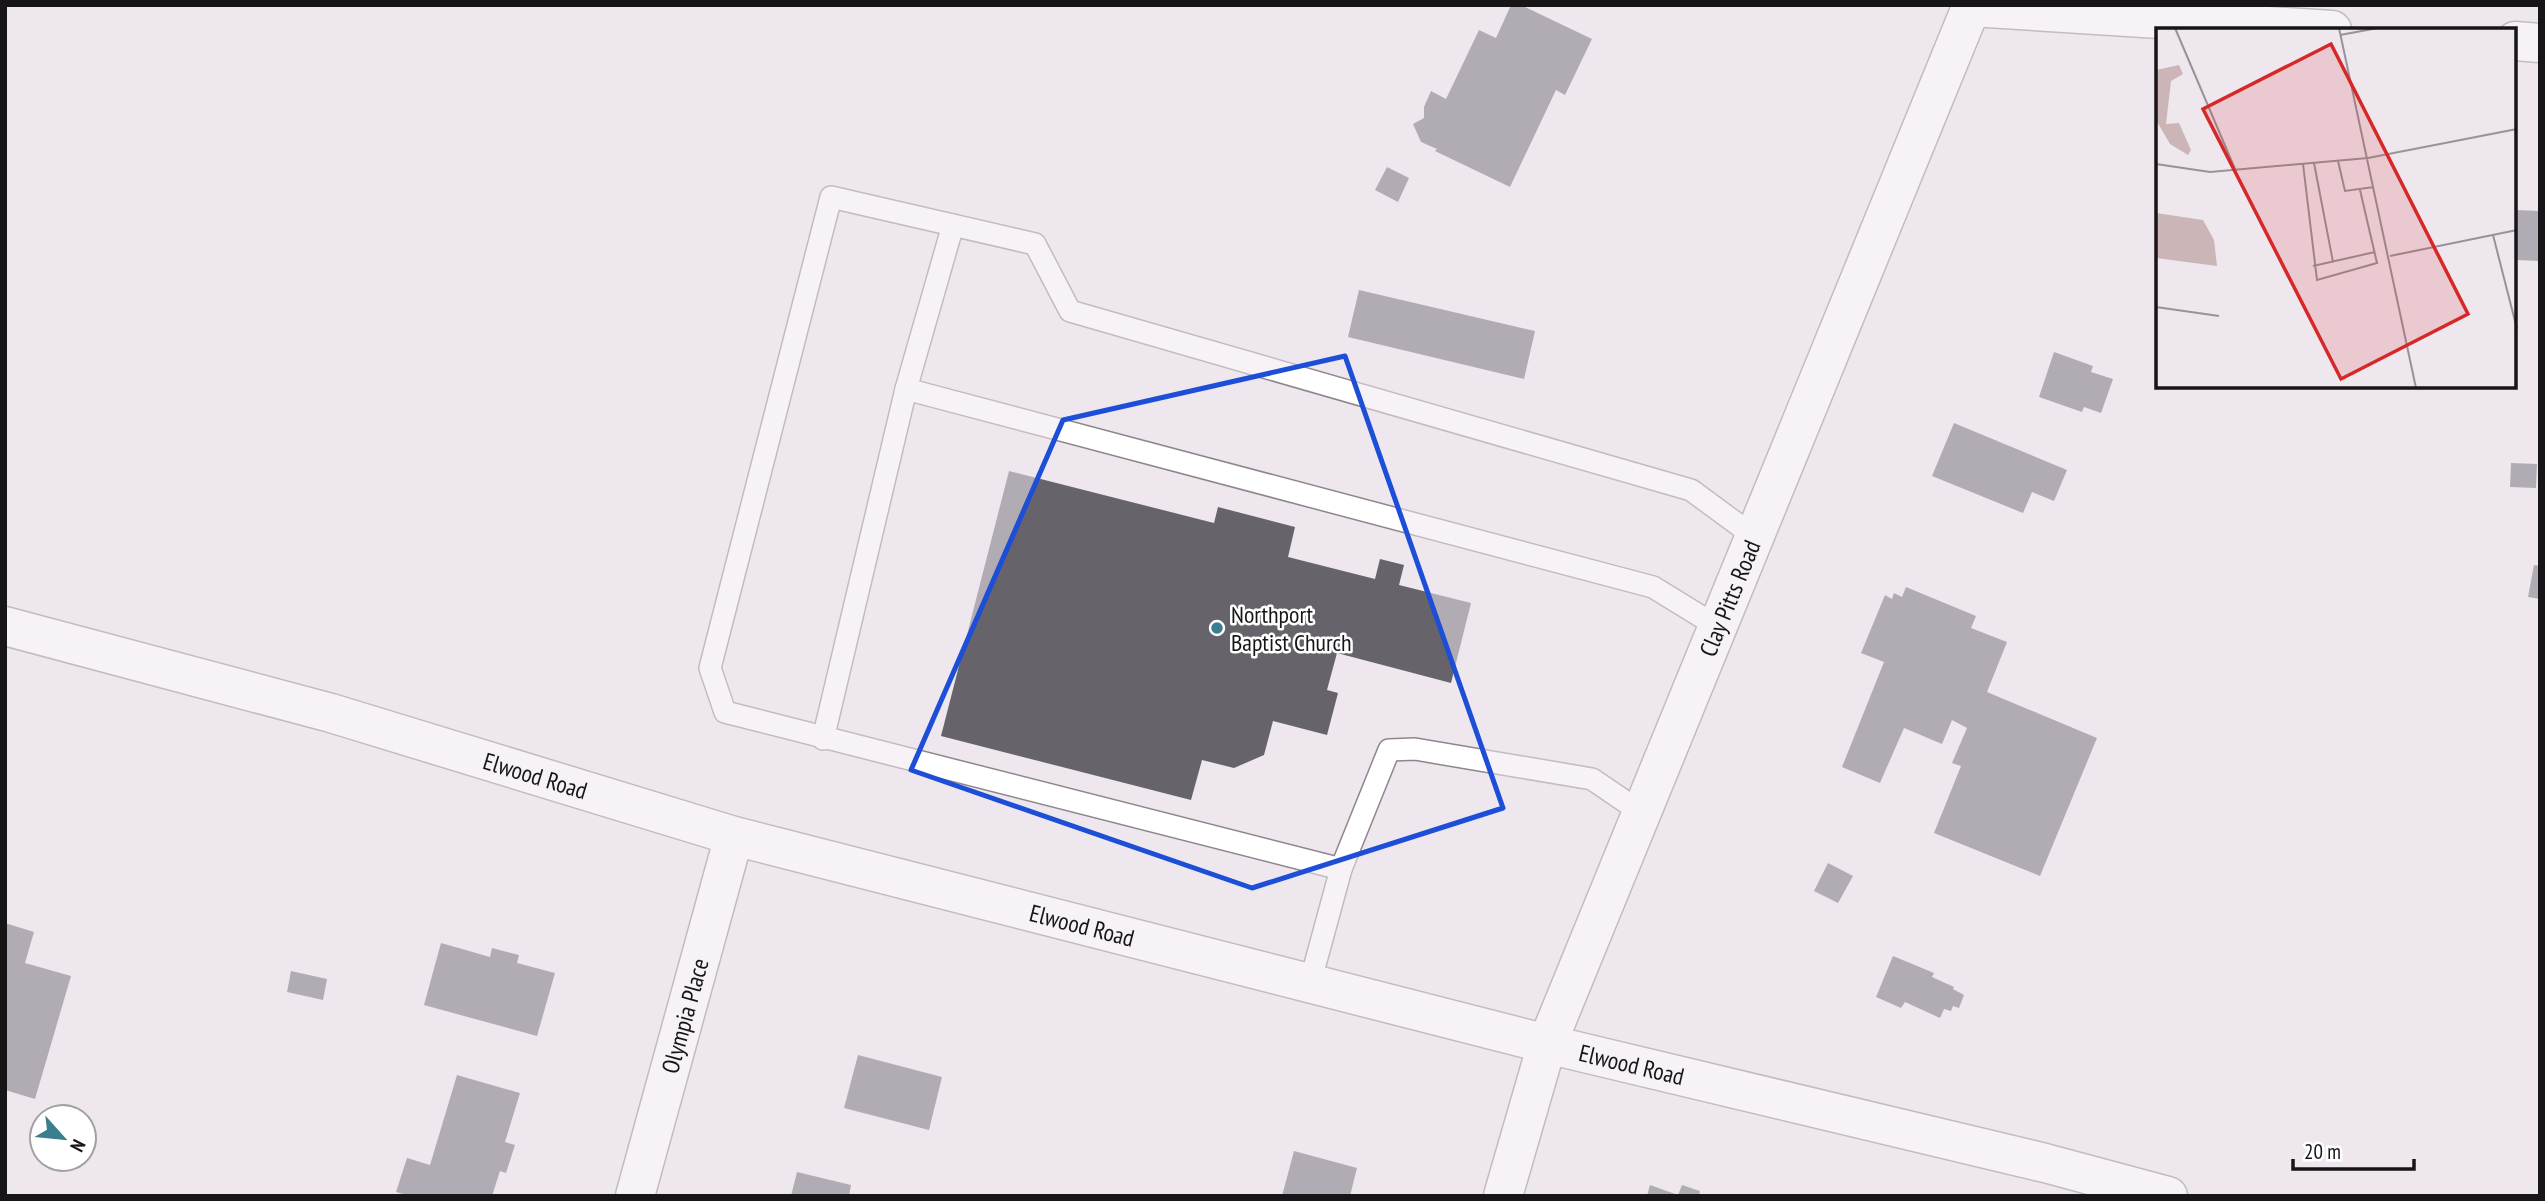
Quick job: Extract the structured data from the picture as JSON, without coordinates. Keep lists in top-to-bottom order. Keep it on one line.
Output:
{"streets":{"main road":["Clay Pitts Road","Elwood Road","Olympia Place"]},"crossings":[["Clay Pitts Road","Elwood Road"],["Elwood Road","Olympia Place"]],"places":["Northport Baptist Church"],"scale_bar":"20 m","north":"bottom right"}
